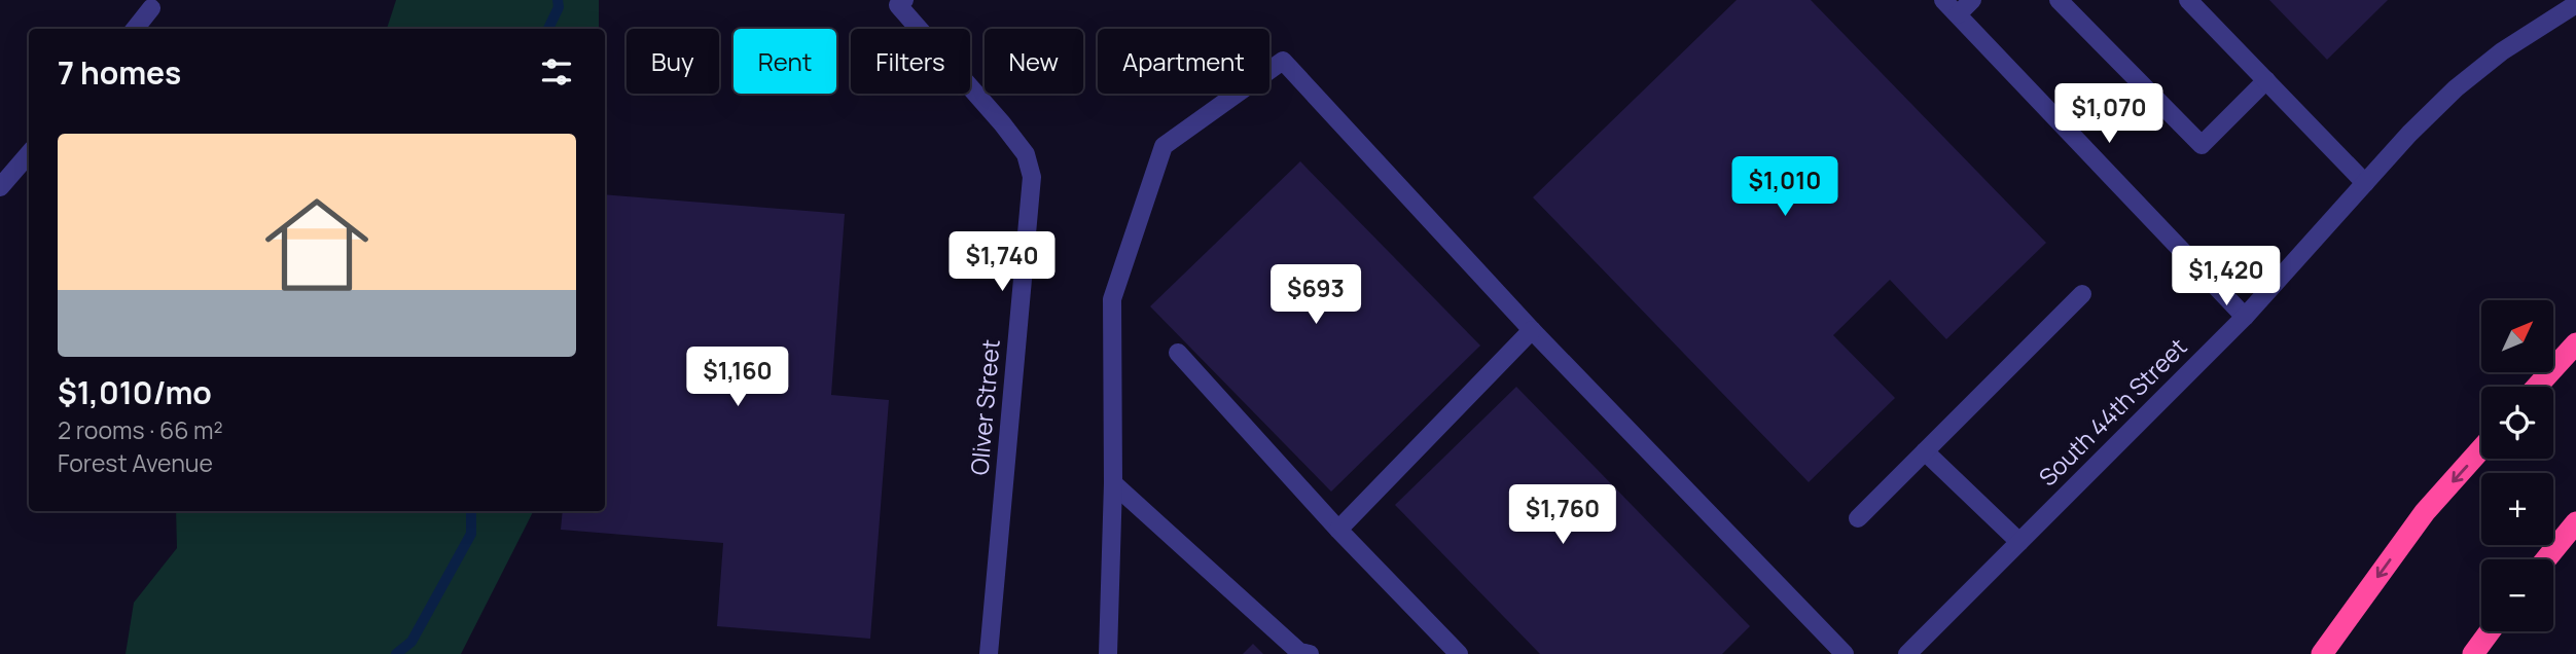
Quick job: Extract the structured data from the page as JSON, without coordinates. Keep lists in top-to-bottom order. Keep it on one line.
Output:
{"streets":{"street":["Oliver Street","South 44th Street"]},"north":"top right","page":{"chip":["Buy","Rent","Filters","New","Apartment"],"heading":"7 homes","price":["$1,070","$1,010","$1,740","$1,420","$693","$1,160","$1,760"],"list":[{"name":"$1,010/mo","note":"2 rooms · 66 m² · Forest Avenue"}],"map_buttons":["+","−"]}}
